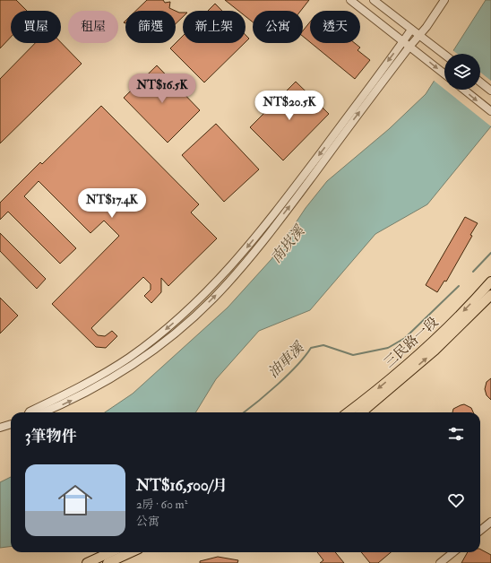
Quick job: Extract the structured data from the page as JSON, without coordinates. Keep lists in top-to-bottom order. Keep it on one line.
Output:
{"streets":{"main road":["三民路一段"]},"water":["南崁溪","油車溪"],"page":{"chip":["買屋","租屋","篩選","新上架","公寓","透天"],"price":["NT$16.5K","NT$20.5K","NT$17.4K"],"heading":"3筆物件","list":[{"name":"NT$16,500/月","note":"2房 · 60 m² · 公寓"}]}}
